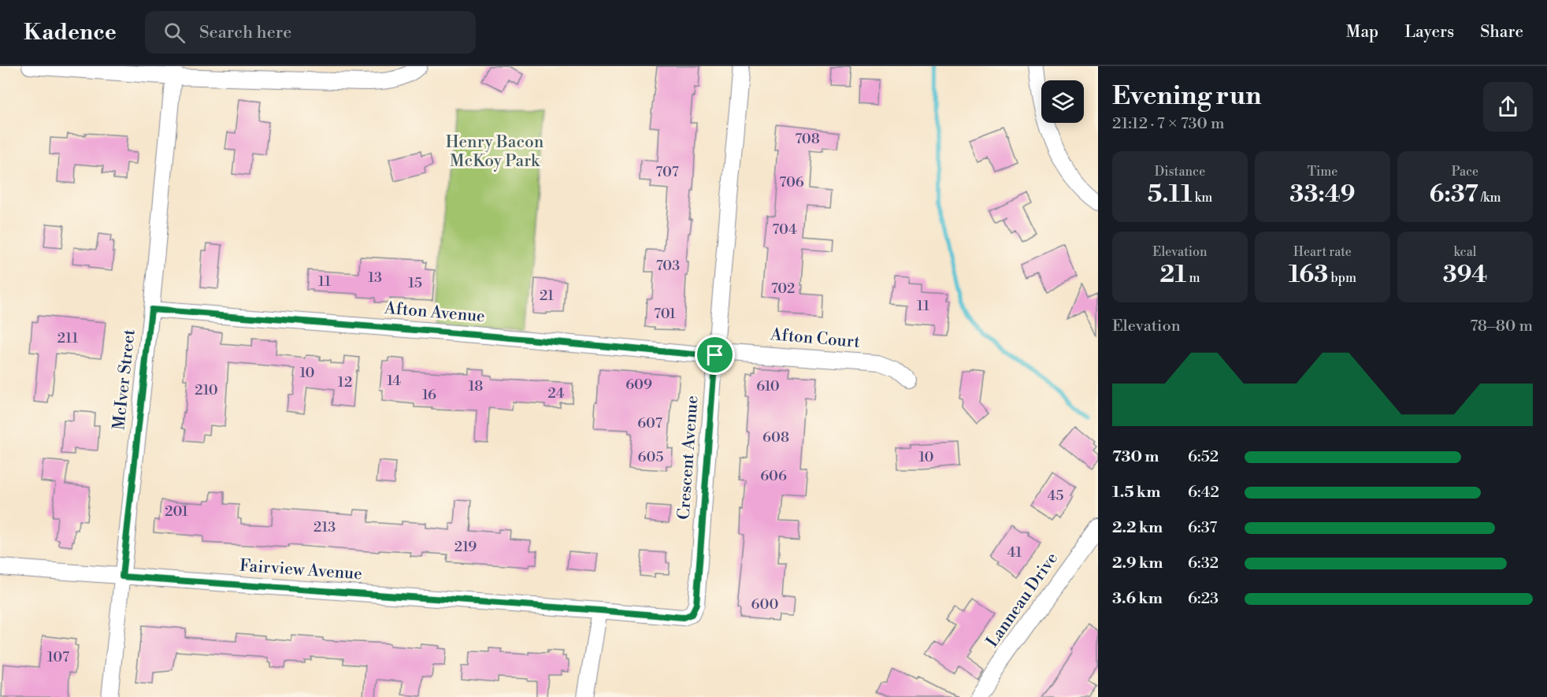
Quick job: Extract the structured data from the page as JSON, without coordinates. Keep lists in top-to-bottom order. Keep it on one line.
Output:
{"streets":{"street":["Afton Avenue","Afton Court","McIver Street","Crescent Avenue","Fairview Avenue","Lanneau Drive"]},"crossings":[["Afton Avenue","Afton Court"],["Afton Avenue","McIver Street"],["Afton Avenue","Crescent Avenue"],["Afton Court","Crescent Avenue"],["McIver Street","Fairview Avenue"],["Crescent Avenue","Fairview Avenue"]],"parks":["Henry Bacon McKoy Park"],"house_numbers":["708","707","706","704","703","13","11","15","702","21","11","701","211","10","14","12","609","18","610","210","24","16","607","608","605","10","606","45","201","213","219","41","600","107"],"page":{"header":"Kadence","search":"Search here","nav":["Map","Layers","Share"],"heading":["Evening run","21:12 · 7 × 730 m"],"stats":[["Distance","5.11 km"],["Time","33:49"],["Pace","6:37 /km"],["Elevation","21 m"],["Heart rate","163 bpm"],["kcal","394"]],"chart":["Elevation","78–80 m"],"list":[{"name":"730 m","note":"6:52"},{"name":"1.5 km","note":"6:42"},{"name":"2.2 km","note":"6:37"},{"name":"2.9 km","note":"6:32"},{"name":"3.6 km","note":"6:23"}]}}
